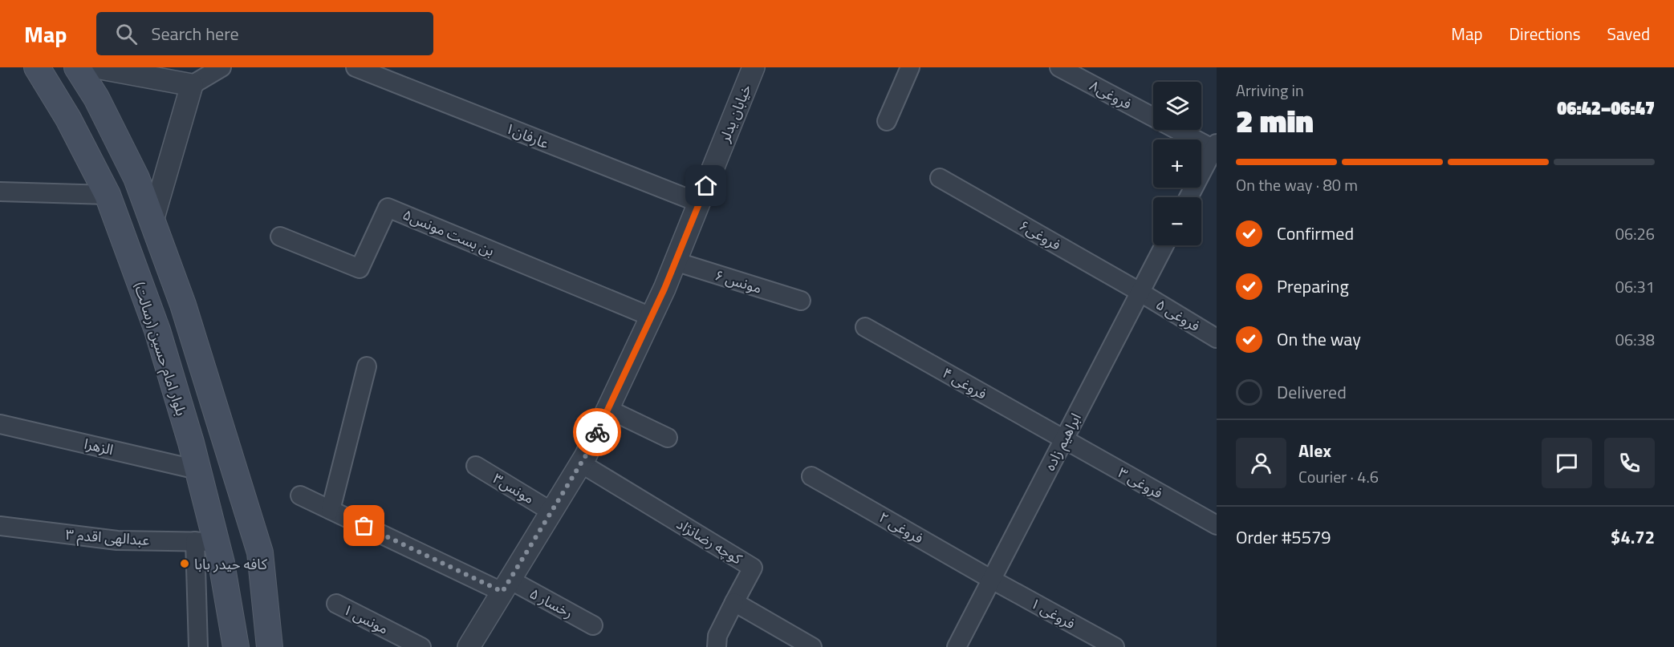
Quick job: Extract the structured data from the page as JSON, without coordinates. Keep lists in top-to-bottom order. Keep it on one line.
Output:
{"streets":{"main road":["بلوار امام حسین (رسالت)"],"street":["فروغی۸","خیابان یدلر","عارفان۱","بن بست مونس۵","فروغی۶","مونس ۶","فروغی ۵","فروغی ۴","ابراهیم زاده","الزهرا","فروغی ۳","مونس۳","فروغی ۲","عبدالهی اقدم ۳","کوچه رضانژاد","رخسار ۵","فروغی ۱","مونس ۱"]},"crossings":[["خیابان یدلر","عارفان۱"],["خیابان یدلر","بن بست مونس۵"],["خیابان یدلر","مونس ۶"],["خیابان یدلر","مونس۳"],["خیابان یدلر","کوچه رضانژاد"],["خیابان یدلر","رخسار ۵"],["فروغی۶","فروغی ۵"],["فروغی۶","ابراهیم زاده"],["فروغی ۵","ابراهیم زاده"],["بلوار امام حسین (رسالت)","الزهرا"],["بلوار امام حسین (رسالت)","عبدالهی اقدم ۳"],["فروغی ۴","ابراهیم زاده"],["فروغی ۴","فروغی ۳"],["ابراهیم زاده","فروغی ۳"],["ابراهیم زاده","فروغی ۲"],["ابراهیم زاده","فروغی ۱"],["فروغی ۲","فروغی ۱"]],"places":["کافه حیدر بابا"],"page":{"header":"Map","search":"Search here","nav":["Map","Directions","Saved"],"heading":["2 min","Arriving in","06:42–06:47"],"panel":["Alex","Courier · 4.6","Order #5579","$4.72"],"map_buttons":["+","−"],"bar":"On the way · 80 m","list":[["Confirmed","06:26"],["Preparing","06:31"],["On the way","06:38"],"Delivered"]}}
